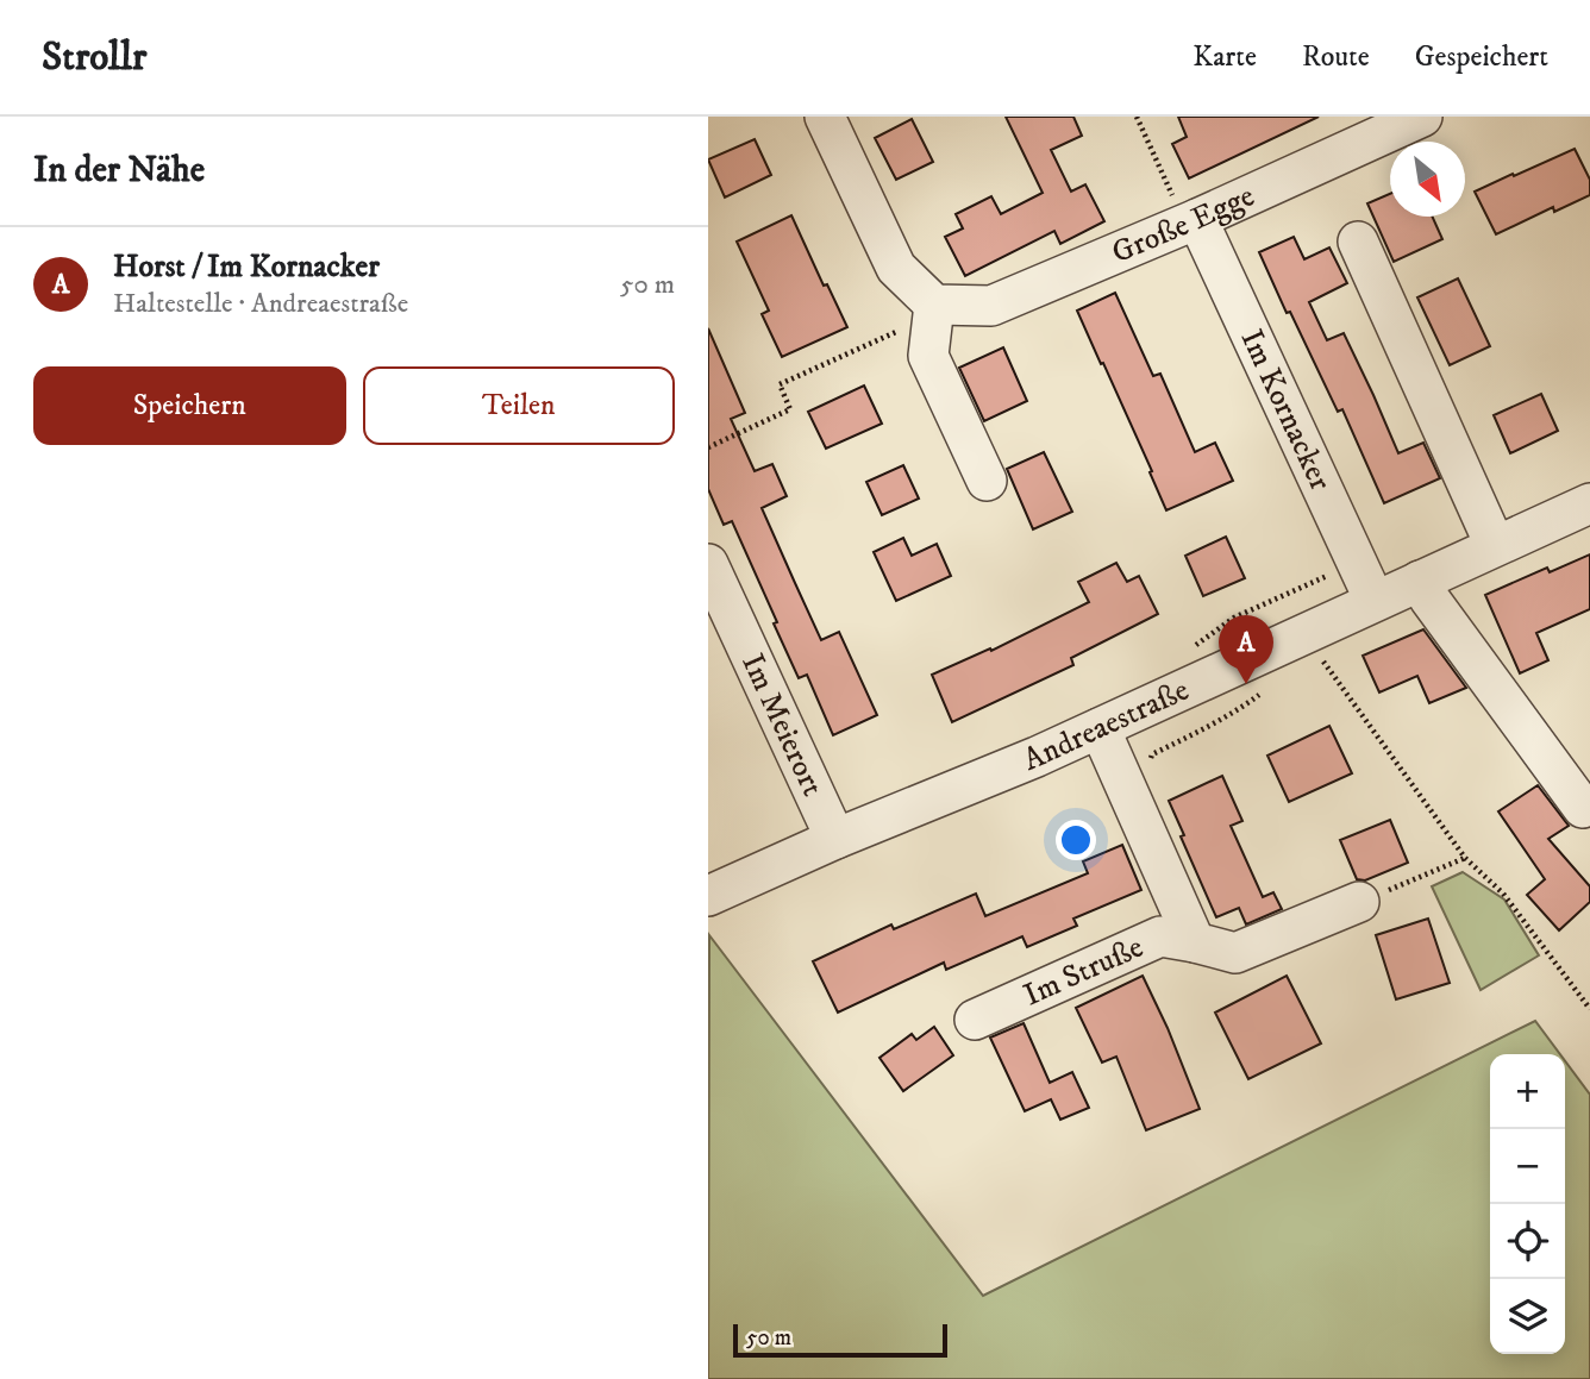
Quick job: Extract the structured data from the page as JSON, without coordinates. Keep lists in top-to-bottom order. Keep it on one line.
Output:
{"streets":{"street":["Große Egge","Im Kornacker","Im Meierort","Andreaestraße","Im Struße"]},"crossings":[["Große Egge","Im Kornacker"],["Im Kornacker","Andreaestraße"],["Im Meierort","Andreaestraße"]],"scale_bar":"50 m","north":"bottom right","page":{"header":"Strollr","nav":["Karte","Route","Gespeichert"],"heading":"In der Nähe","list":[{"mark":"A","name":"Horst / Im Kornacker","note":"Haltestelle · Andreaestraße","value":"50 m"}],"buttons":["Speichern","Teilen"],"pins":"A","map_buttons":["+","−"],"scale":"50 m"}}
